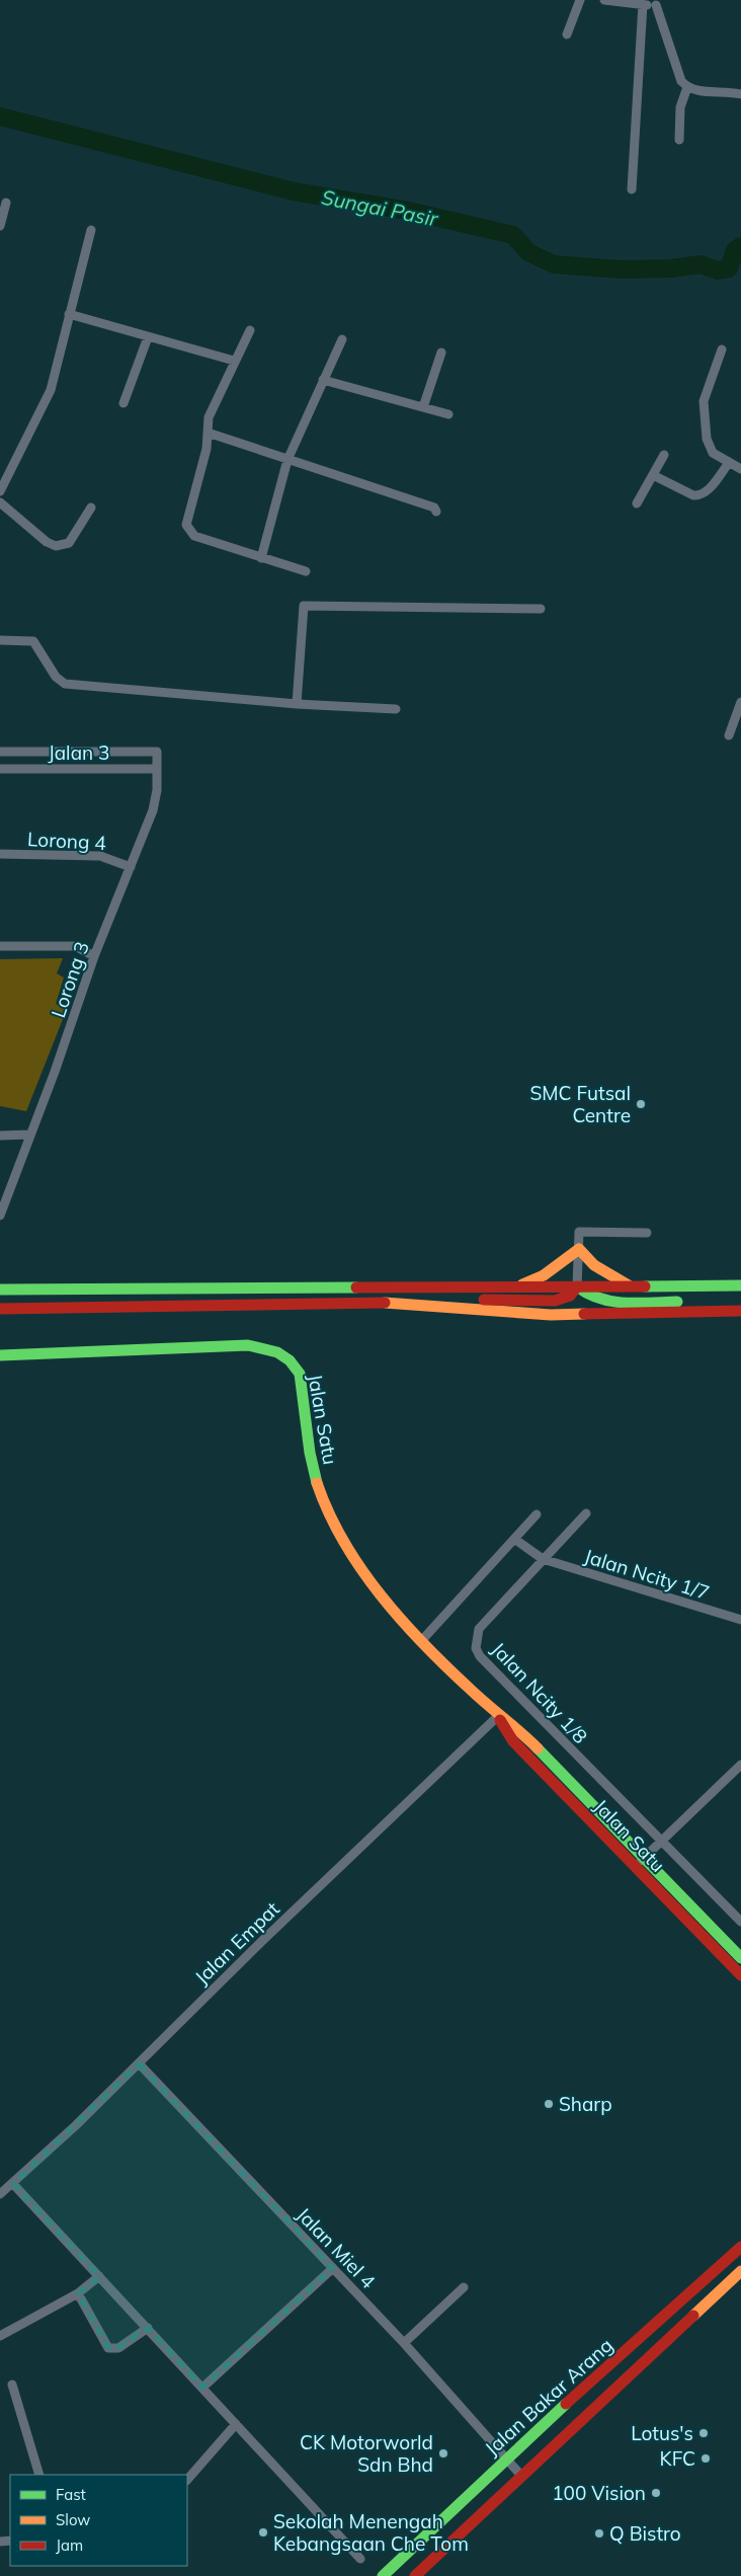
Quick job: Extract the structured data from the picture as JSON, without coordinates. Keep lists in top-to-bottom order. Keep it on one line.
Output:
{"streets":{"main road":["Jalan Satu","Jalan Bakar Arang"],"street":["Jalan 3","Lorong 4","Lorong 3","Jalan Ncity 1/7","Jalan Ncity 1/8","Jalan Empat","Jalan Miel 4"]},"crossings":[["Jalan 3","Lorong 3"],["Lorong 4","Lorong 3"],["Jalan Satu","Jalan Empat"],["Jalan Ncity 1/7","Jalan Ncity 1/8"],["Jalan Empat","Jalan Miel 4"],["Jalan Miel 4","Jalan Bakar Arang"]],"water":["Sungai Pasir"],"places":["SMC Futsal Centre","Sharp","Lotus's","CK Motorworld Sdn Bhd","KFC","100 Vision","Sekolah Menengah Kebangsaan Che Tom","Q Bistro"],"legend":["Fast","Slow","Jam"]}
